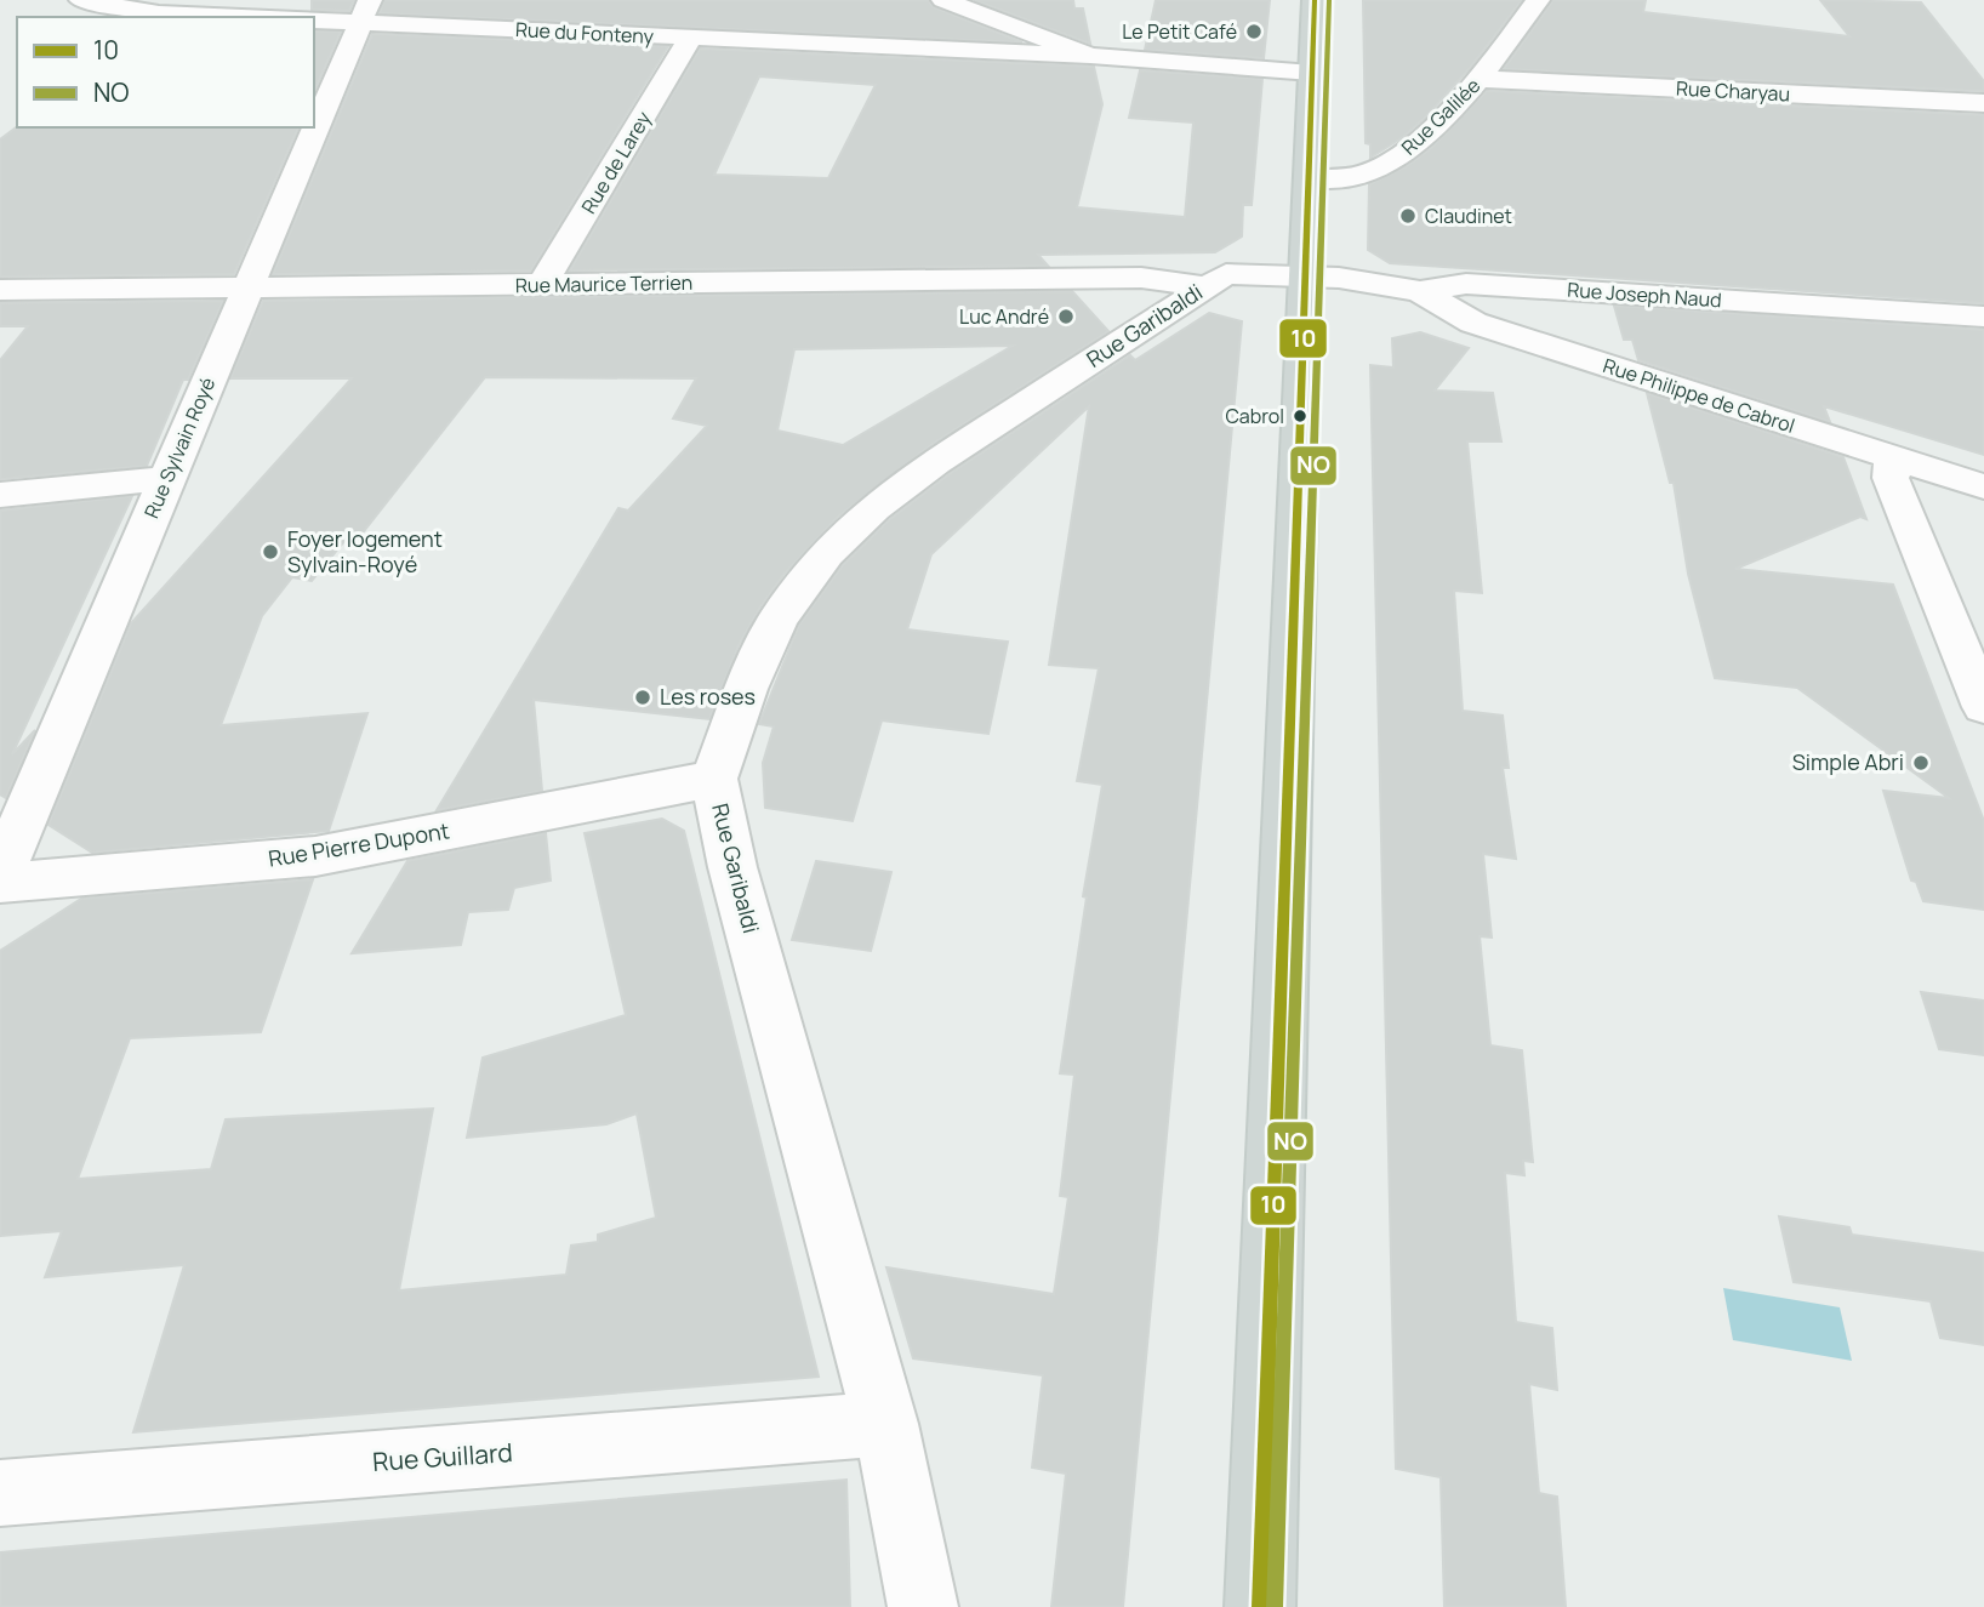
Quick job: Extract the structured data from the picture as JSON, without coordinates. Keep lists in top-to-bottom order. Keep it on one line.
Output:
{"streets":{"street":["Rue du Fonteny","Rue Charyau","Rue Galilée","Rue de Larey","Rue Maurice Terrien","Rue Joseph Naud","Rue Garibaldi","Rue Philippe de Cabrol","Rue Sylvain Royé","Rue Pierre Dupont","Rue Guillard"]},"crossings":[["Rue du Fonteny","Rue de Larey"],["Rue du Fonteny","Rue Sylvain Royé"],["Rue Charyau","Rue Galilée"],["Rue de Larey","Rue Maurice Terrien"],["Rue Maurice Terrien","Rue Garibaldi"],["Rue Maurice Terrien","Rue Sylvain Royé"],["Rue Joseph Naud","Rue Garibaldi"],["Rue Joseph Naud","Rue Philippe de Cabrol"],["Rue Garibaldi","Rue Pierre Dupont"],["Rue Garibaldi","Rue Guillard"]],"places":["Le Petit Café","Claudinet","Luc André","Cabrol","Foyer logement Sylvain-Royé","Les roses","Simple Abri"],"lines":["transit line 10","transit line NO"],"legend":["10","NO"]}
